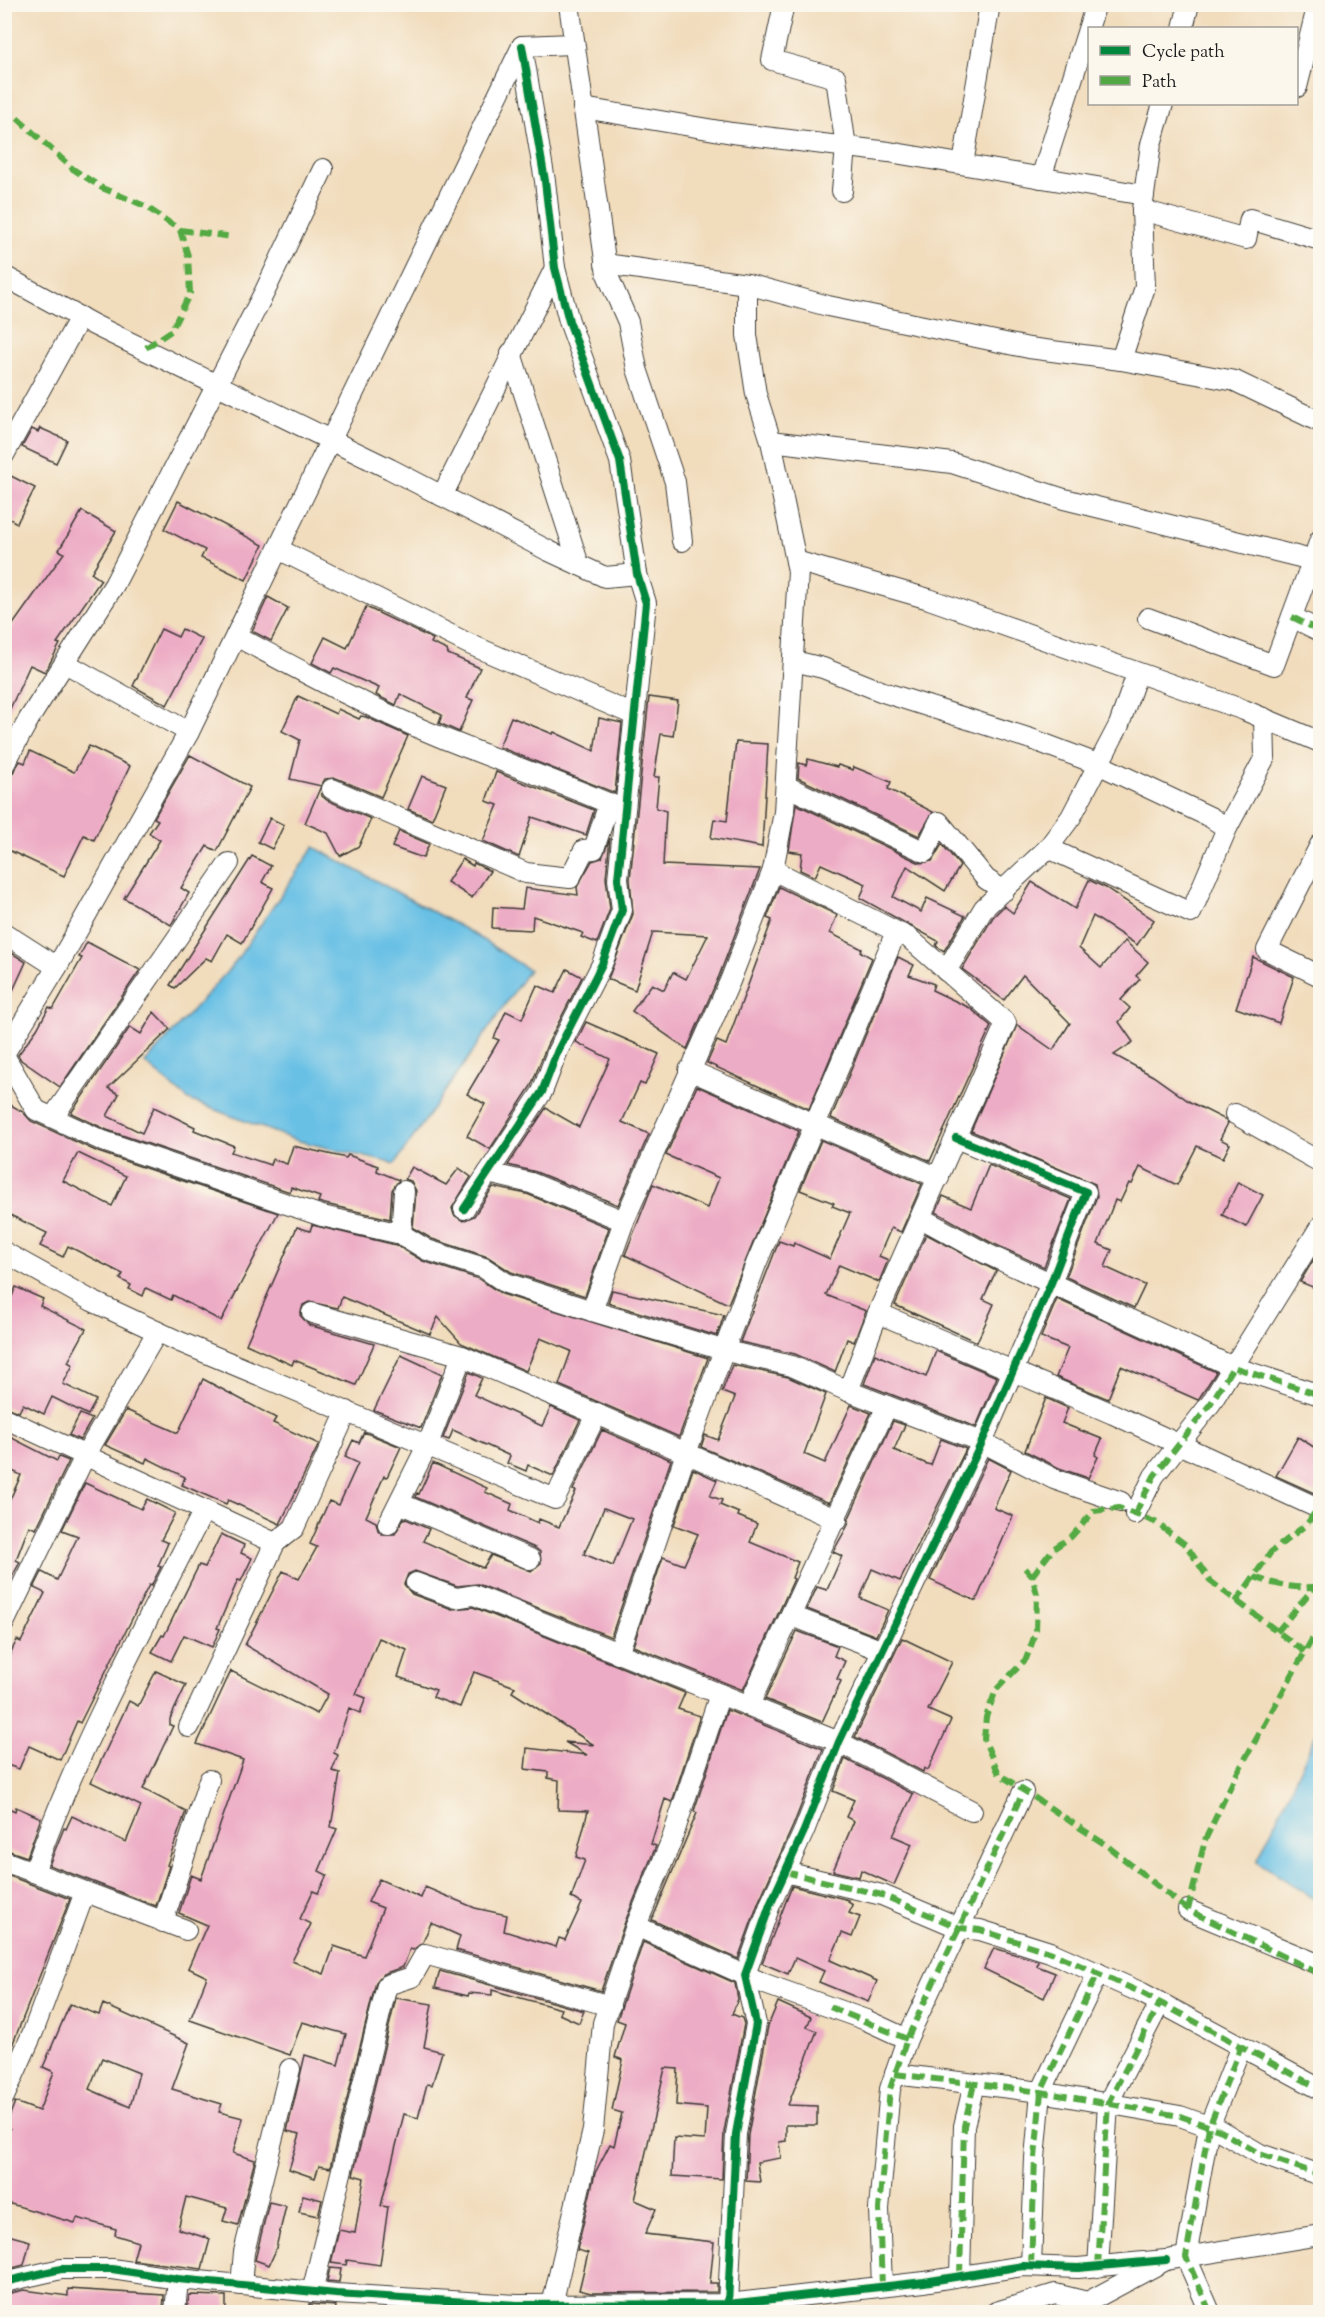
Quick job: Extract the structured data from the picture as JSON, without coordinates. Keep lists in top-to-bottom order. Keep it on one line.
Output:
{"legend":["Cycle path","Path"]}
